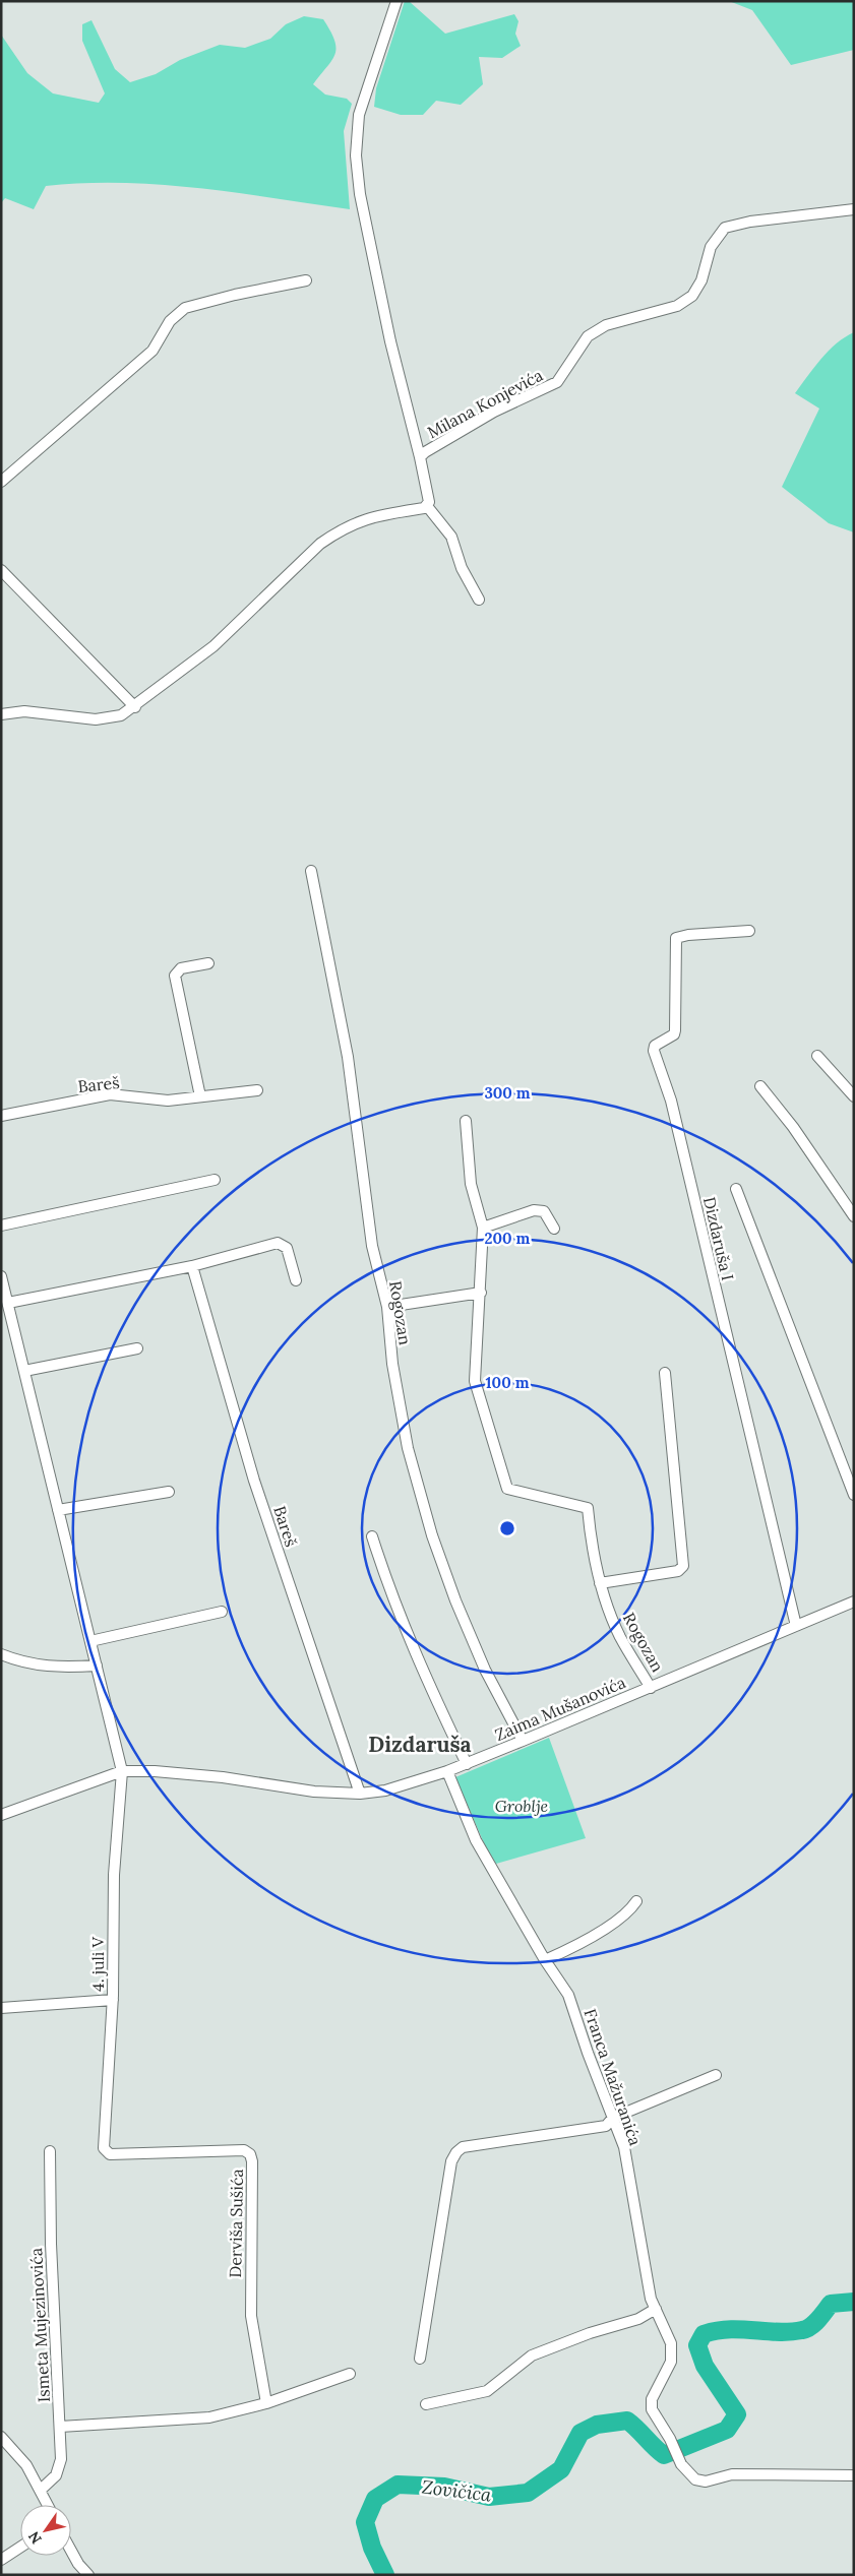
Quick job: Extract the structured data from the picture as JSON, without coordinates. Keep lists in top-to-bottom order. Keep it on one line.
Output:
{"streets":{"street":["Milana Konjevića","Bareš","Dizdaruša I","Rogozan","Zaima Mušanovića","4. juli V","Franca Mažuranića","Derviša Sušića","Ismeta Mujezinovića"]},"crossings":[["Bareš","Zaima Mušanovića"],["Dizdaruša I","Zaima Mušanovića"],["Rogozan","Zaima Mušanovića"],["Zaima Mušanovića","4. juli V"],["Zaima Mušanovića","Franca Mažuranića"],["4. juli V","Derviša Sušića"]],"districts":["Dizdaruša"],"water":["Zovičica"],"parks":["Groblje"],"north":"bottom left","rings":["300 m","200 m","100 m"]}
